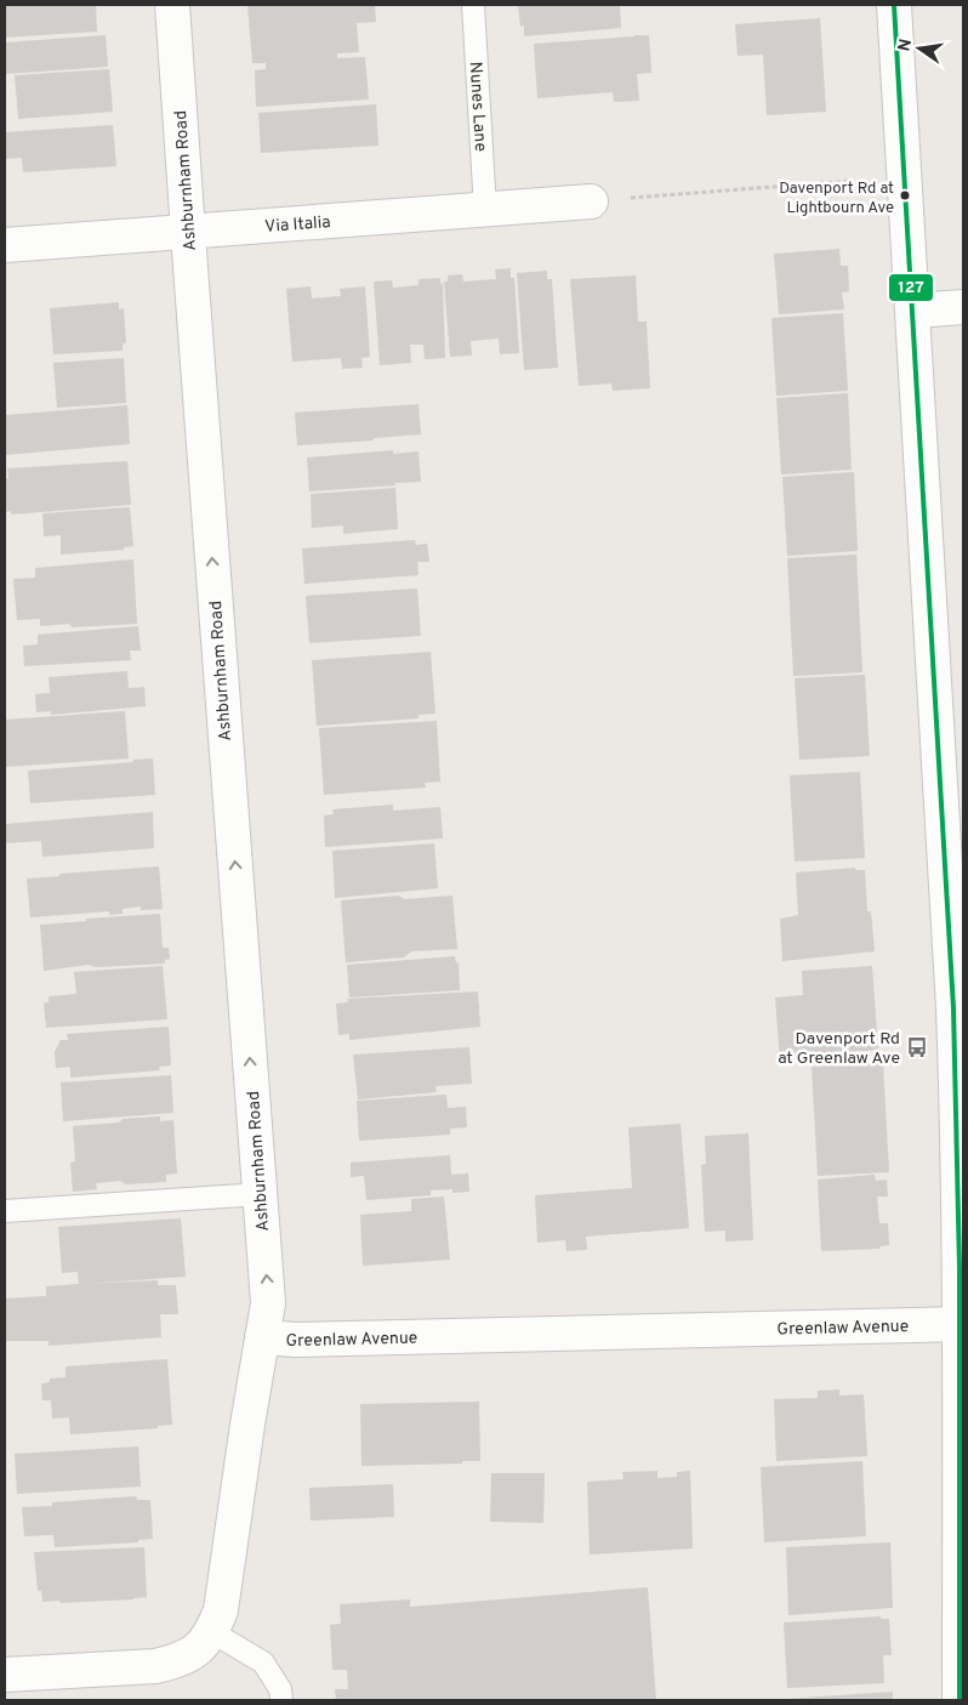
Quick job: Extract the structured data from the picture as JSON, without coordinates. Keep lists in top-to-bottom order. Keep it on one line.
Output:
{"streets":{"street":["Ashburnham Road","Via Italia","Greenlaw Avenue"],"lane":["Nunes Lane"]},"crossings":[["Nunes Lane","Via Italia"],["Ashburnham Road","Via Italia"],["Ashburnham Road","Greenlaw Avenue"]],"one_way":["Ashburnham Road"],"places":{"other":["Davenport Rd at Lightbourn Ave"],"bus stop":["Davenport Rd at Greenlaw Ave"]},"lines":["transit line 127"],"north":"left"}
